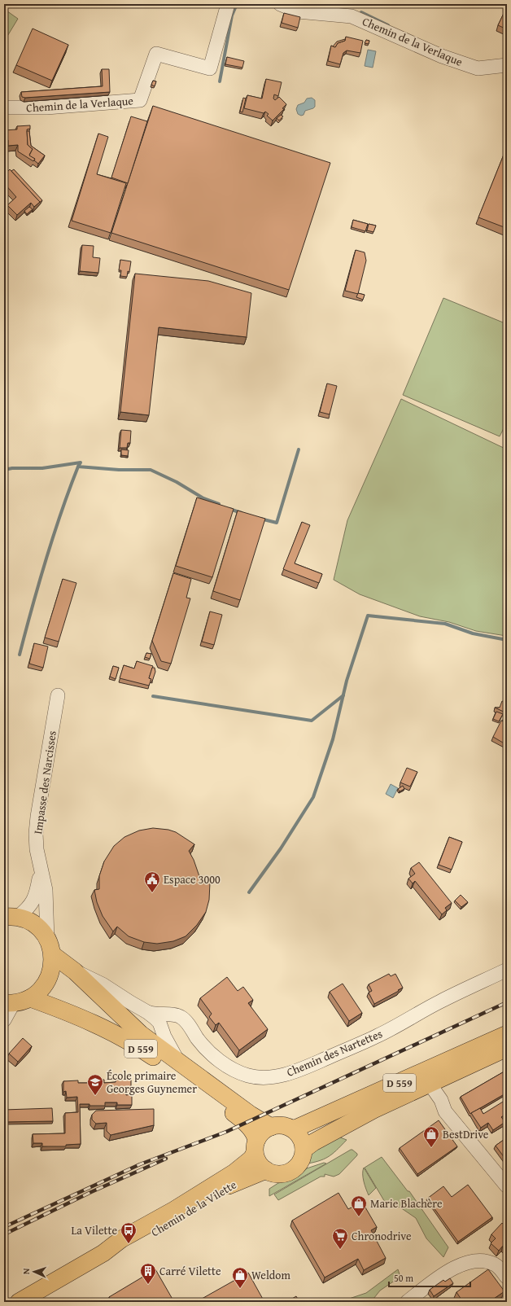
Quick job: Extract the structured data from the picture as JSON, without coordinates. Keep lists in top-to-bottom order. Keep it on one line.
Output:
{"streets":{"main road":["D 559","Chemin de la Vilette"],"street":["Chemin de la Verlaque","Impasse des Narcisses","Chemin des Nartettes"]},"crossings":[["Impasse des Narcisses","D 559"],["D 559","Chemin de la Vilette"]],"places":{"public building":["Espace 3000"],"school or university":["École primaire Georges Guynemer"],"shop":["BestDrive","Marie Blachère","Weldom"],"bus stop":["La Vilette"],"supermarket":["Chronodrive"],"building":["Carré Vilette"]},"scale_bar":"50 m","north":"left"}
